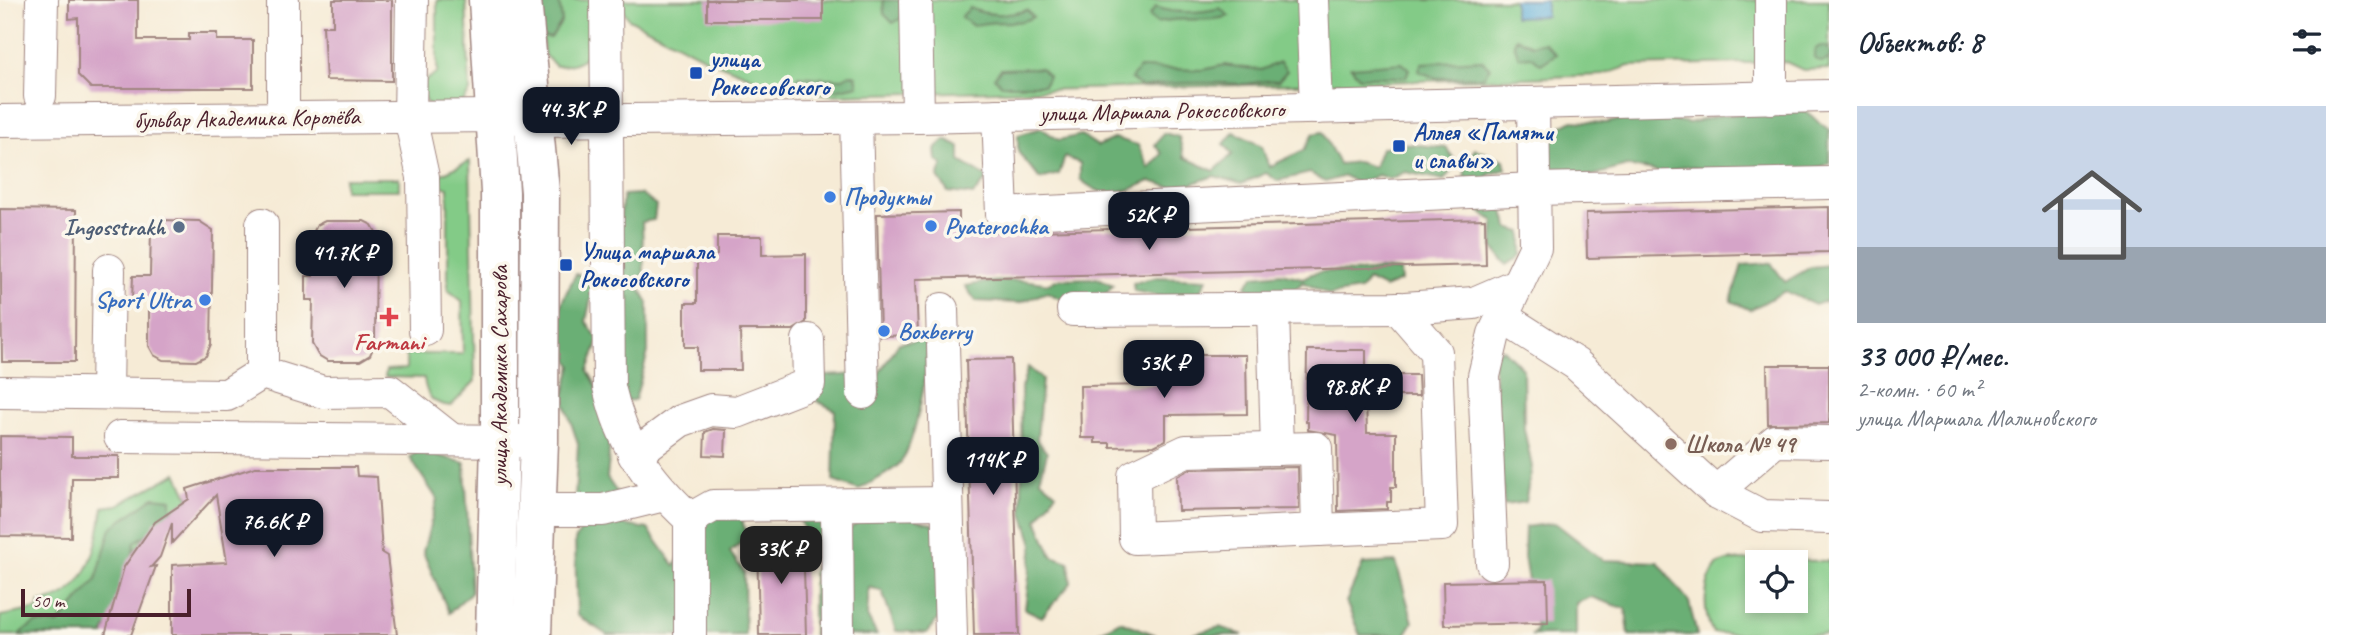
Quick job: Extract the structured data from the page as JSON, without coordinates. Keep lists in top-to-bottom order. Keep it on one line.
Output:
{"streets":{"main road":["улица Академика Сахарова"],"street":["улица Маршала Рокоссовского","бульвар Академика Королёва"]},"crossings":[["улица Маршала Рокоссовского","бульвар Академика Королёва"],["улица Маршала Рокоссовского","улица Академика Сахарова"],["бульвар Академика Королёва","улица Академика Сахарова"]],"places":{"transit":["улица Рокоссовского","Аллея «Памяти и славы»","Улица маршала Рокосовского"],"other":["Продукты","Pyaterochka","Ingosstrakh","Sport Ultra","Boxberry","Школа № 49"],"health":["Farmani"]},"scale_bar":"50 m","page":{"heading":"Объектов: 8","list":[{"name":"33 000 ₽/мес.","note":"2-комн. · 60 m² · улица Маршала Малиновского"}],"price":["44.3K ₽","52K ₽","41.7K ₽","53K ₽","98.8K ₽","114K ₽","76.6K ₽","33K ₽"],"scale":"50 m"}}
